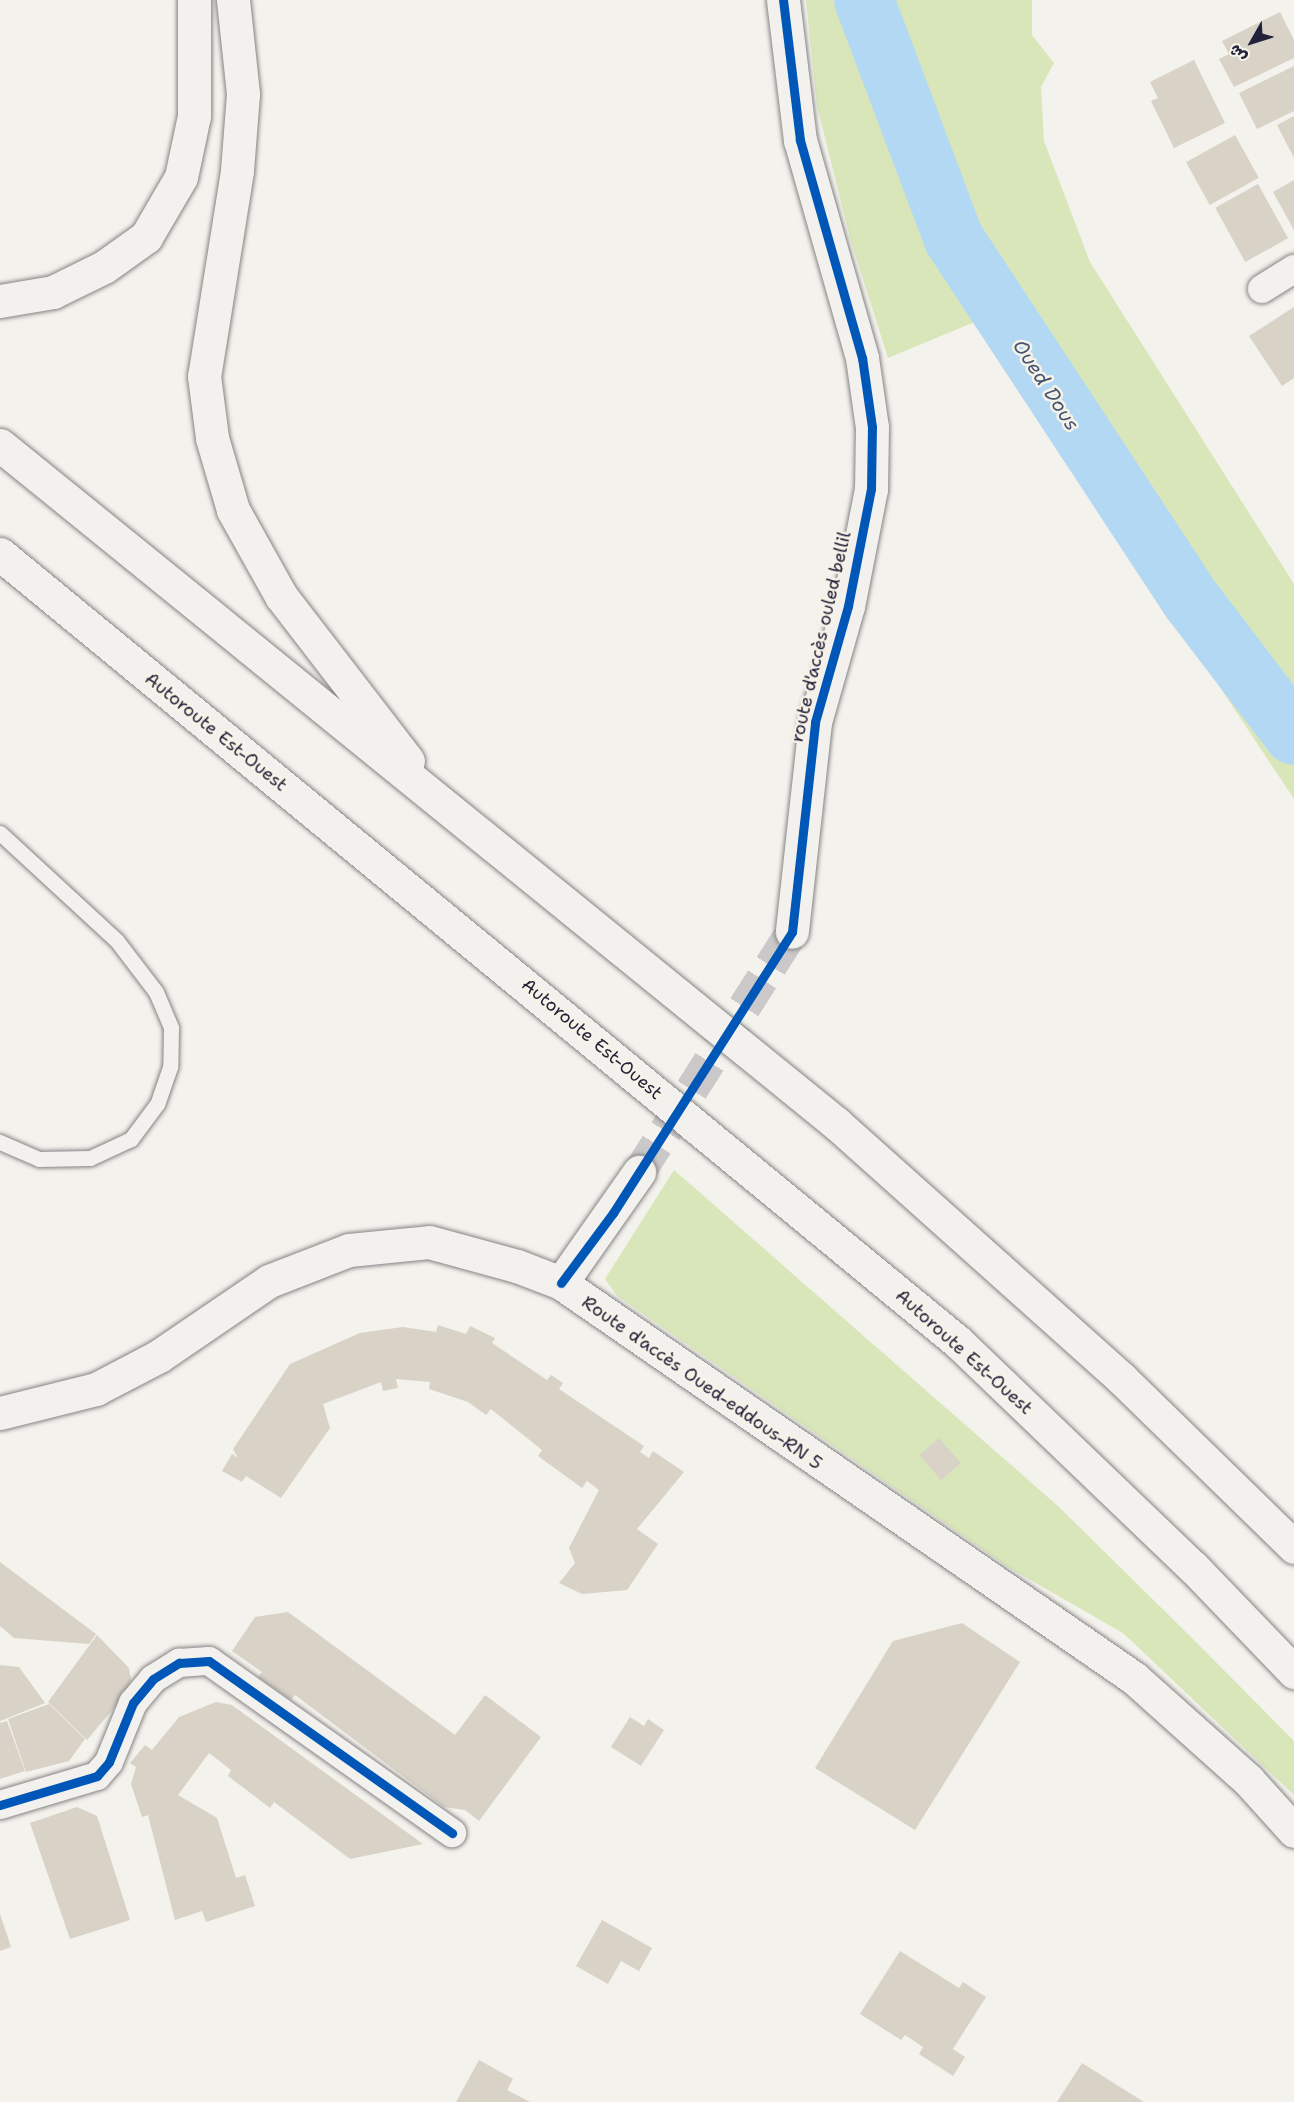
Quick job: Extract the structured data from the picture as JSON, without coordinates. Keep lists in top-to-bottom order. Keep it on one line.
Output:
{"streets":{"main road":["route d'accès ouled bellil","Autoroute Est-Ouest","Route d'accès Oued-eddous-RN 5"]},"water":["Oued Dous"],"north":"bottom left"}
